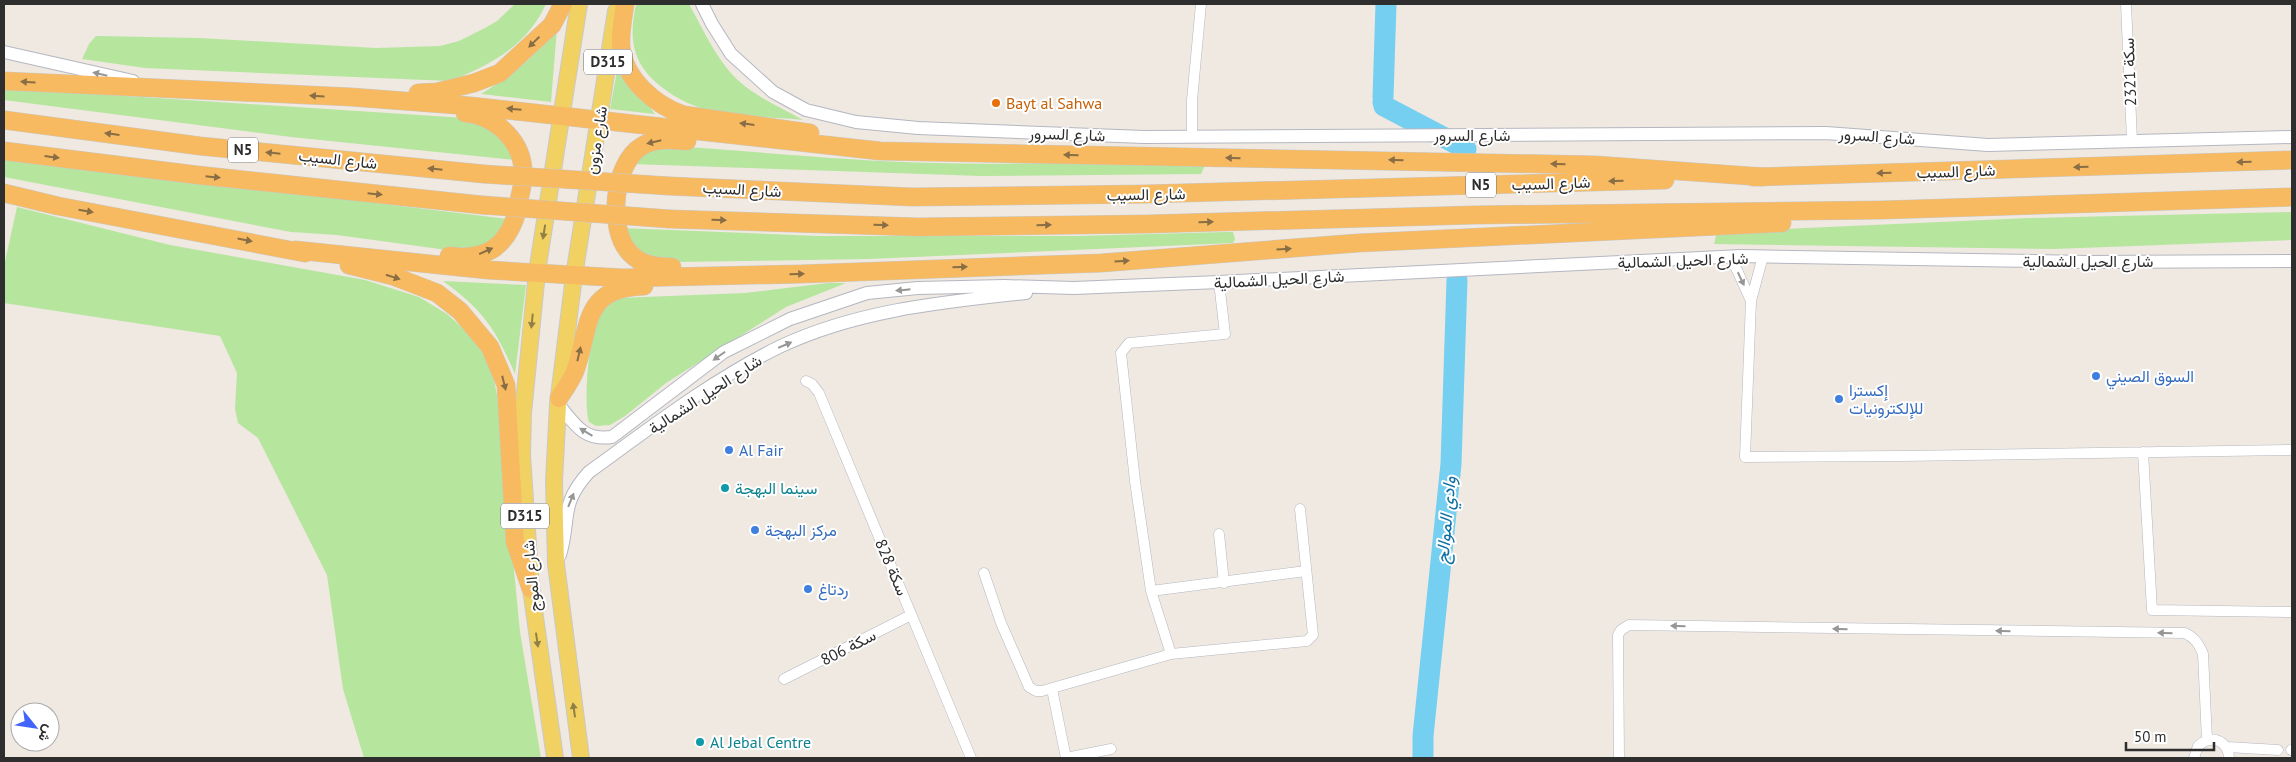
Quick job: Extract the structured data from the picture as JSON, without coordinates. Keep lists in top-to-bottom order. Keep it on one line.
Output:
{"streets":{"highway":["N5","شارع السيب"],"main road":["D315","شارع مزون","شارع الموج"],"street":["سكة 2321","شارع السرور","شارع الحيل الشمالية","سكة 828","سكة 806"]},"crossings":[["D315","شارع الموج"],["سكة 2321","شارع السرور"],["شارع مزون","شارع الموج"],["شارع الحيل الشمالية","شارع الموج"],["سكة 828","سكة 806"]],"water":["وادي الموالح"],"places":["Bayt al Sahwa","السوق الصيني","إكسترا للإلكترونيات","Al Fair","سينما البهجة","مركز البهجة","ردتاغ","Al Jebal Centre"],"scale_bar":"50 m","north":"bottom right"}
